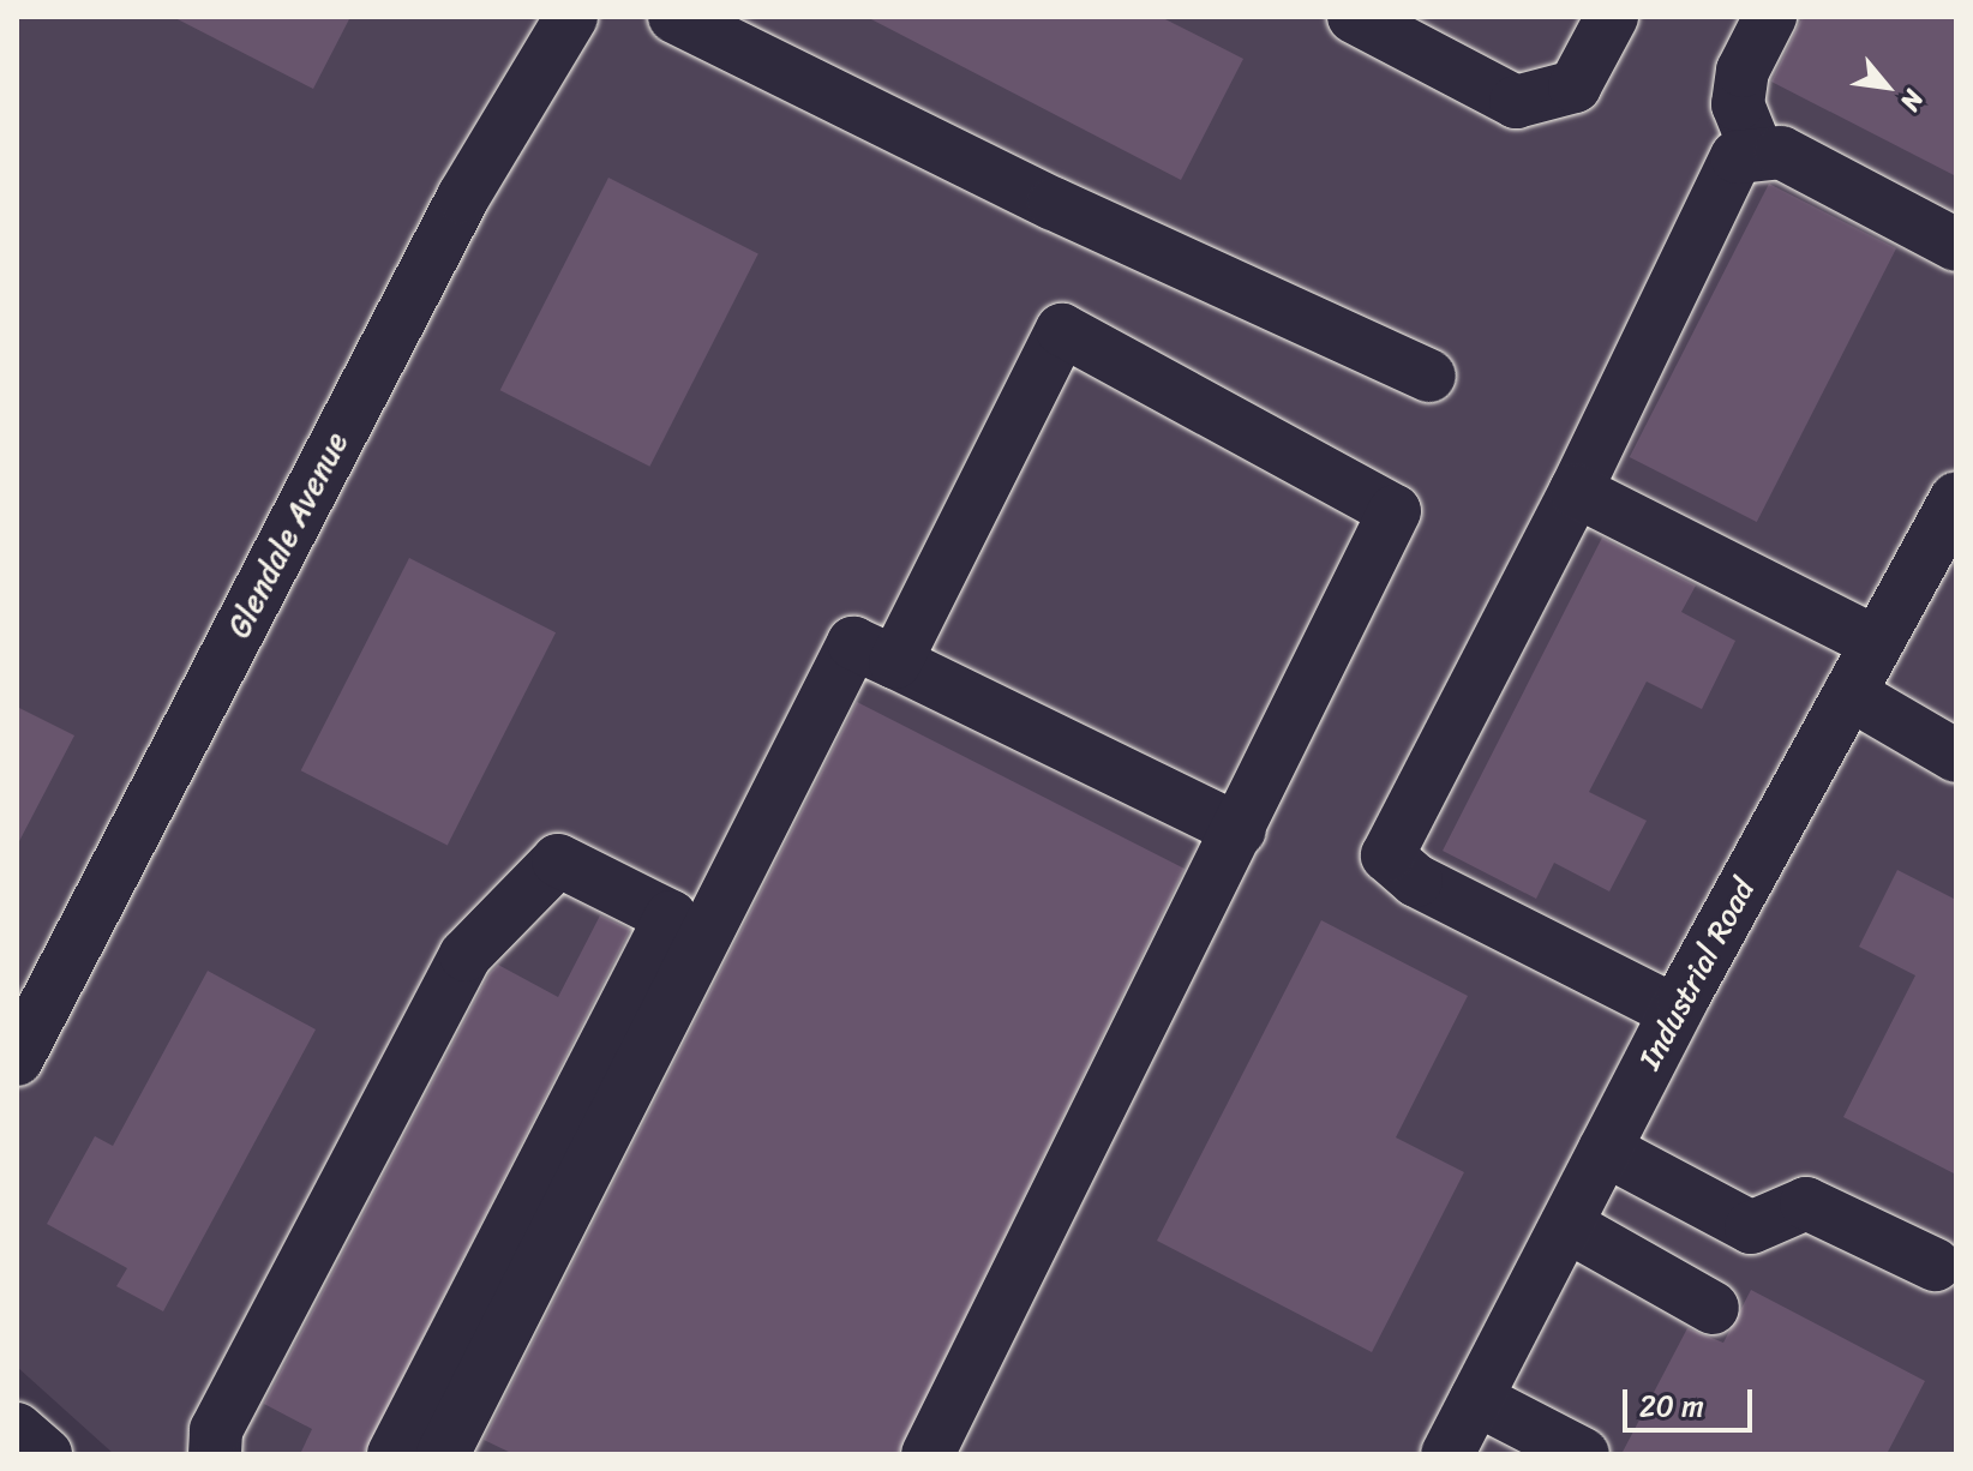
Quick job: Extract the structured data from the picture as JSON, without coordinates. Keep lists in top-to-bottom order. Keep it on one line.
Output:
{"streets":{"street":["Glendale Avenue","Industrial Road"]},"scale_bar":"20 m","north":"bottom right"}
